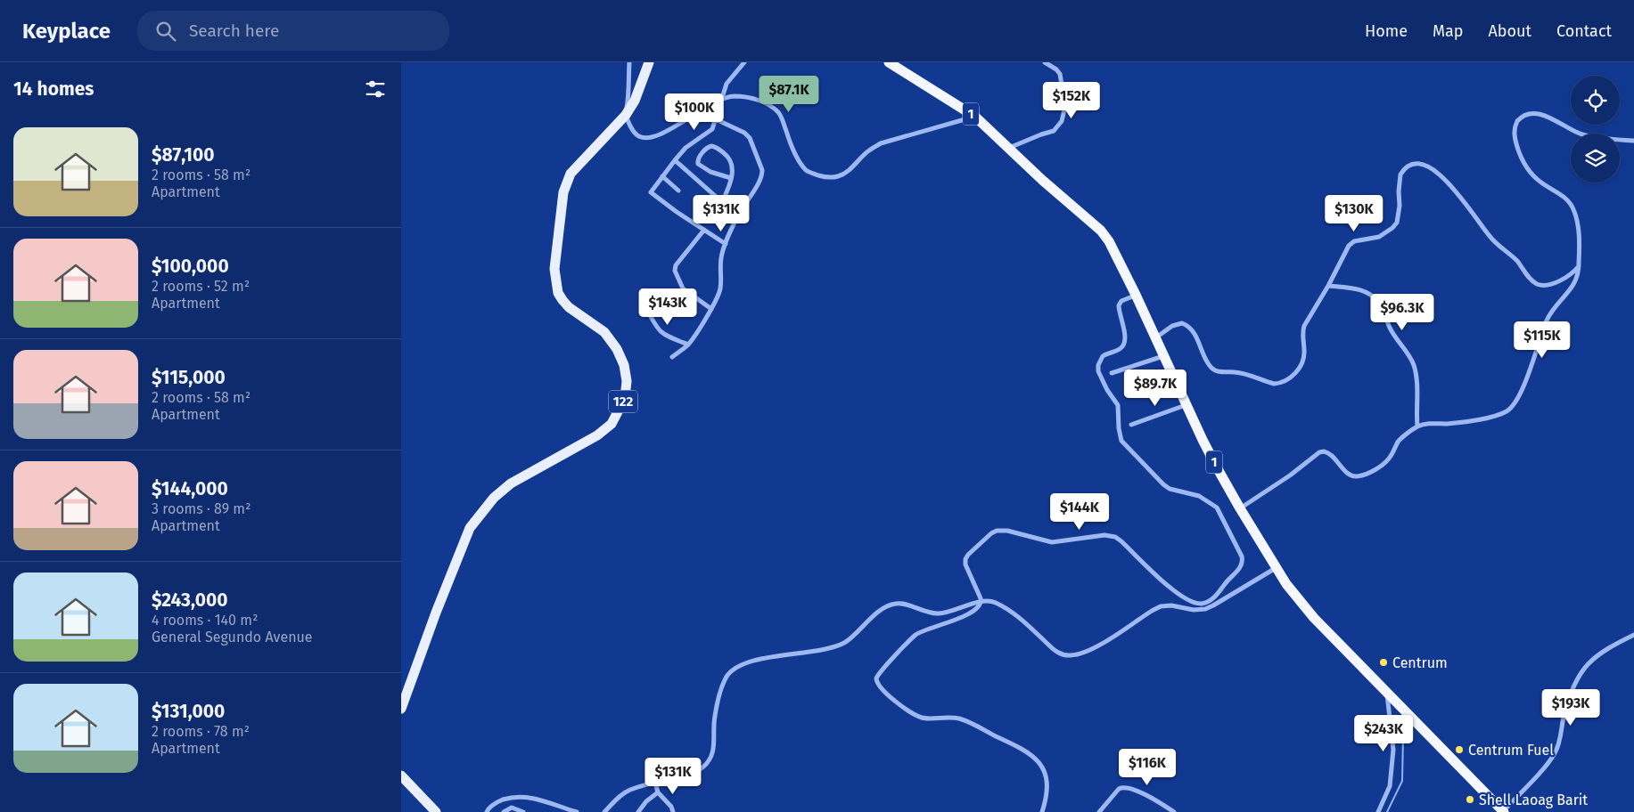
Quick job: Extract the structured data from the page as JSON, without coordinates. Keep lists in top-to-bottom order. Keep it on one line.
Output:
{"streets":{"highway":["1"],"main road":["122"]},"places":["Centrum","Centrum Fuel","Shell Laoag Barit"],"page":{"header":"Keyplace","search":"Search here","nav":["Home","Map","About","Contact"],"heading":"14 homes","price":["$87.1K","$152K","$100K","$131K","$130K","$143K","$96.3K","$115K","$89.7K","$144K","$193K","$243K","$116K","$131K"],"list":[{"name":"$87,100","note":"2 rooms · 58 m² · Apartment"},{"name":"$100,000","note":"2 rooms · 52 m² · Apartment"},{"name":"$115,000","note":"2 rooms · 58 m² · Apartment"},{"name":"$144,000","note":"3 rooms · 89 m² · Apartment"},{"name":"$243,000","note":"4 rooms · 140 m² · General Segundo Avenue"},{"name":"$131,000","note":"2 rooms · 78 m² · Apartment"}]}}
